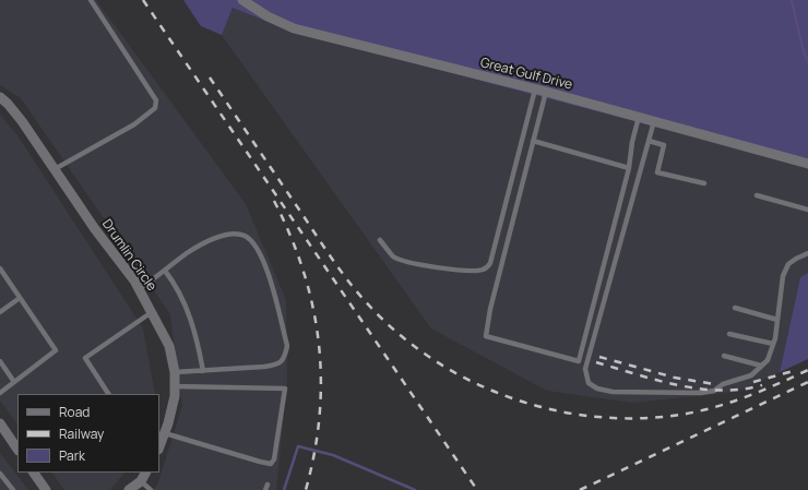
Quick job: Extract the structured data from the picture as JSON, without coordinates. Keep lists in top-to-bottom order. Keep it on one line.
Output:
{"streets":{"street":["Great Gulf Drive","Drumlin Circle"]},"legend":["Road","Railway","Park"]}
